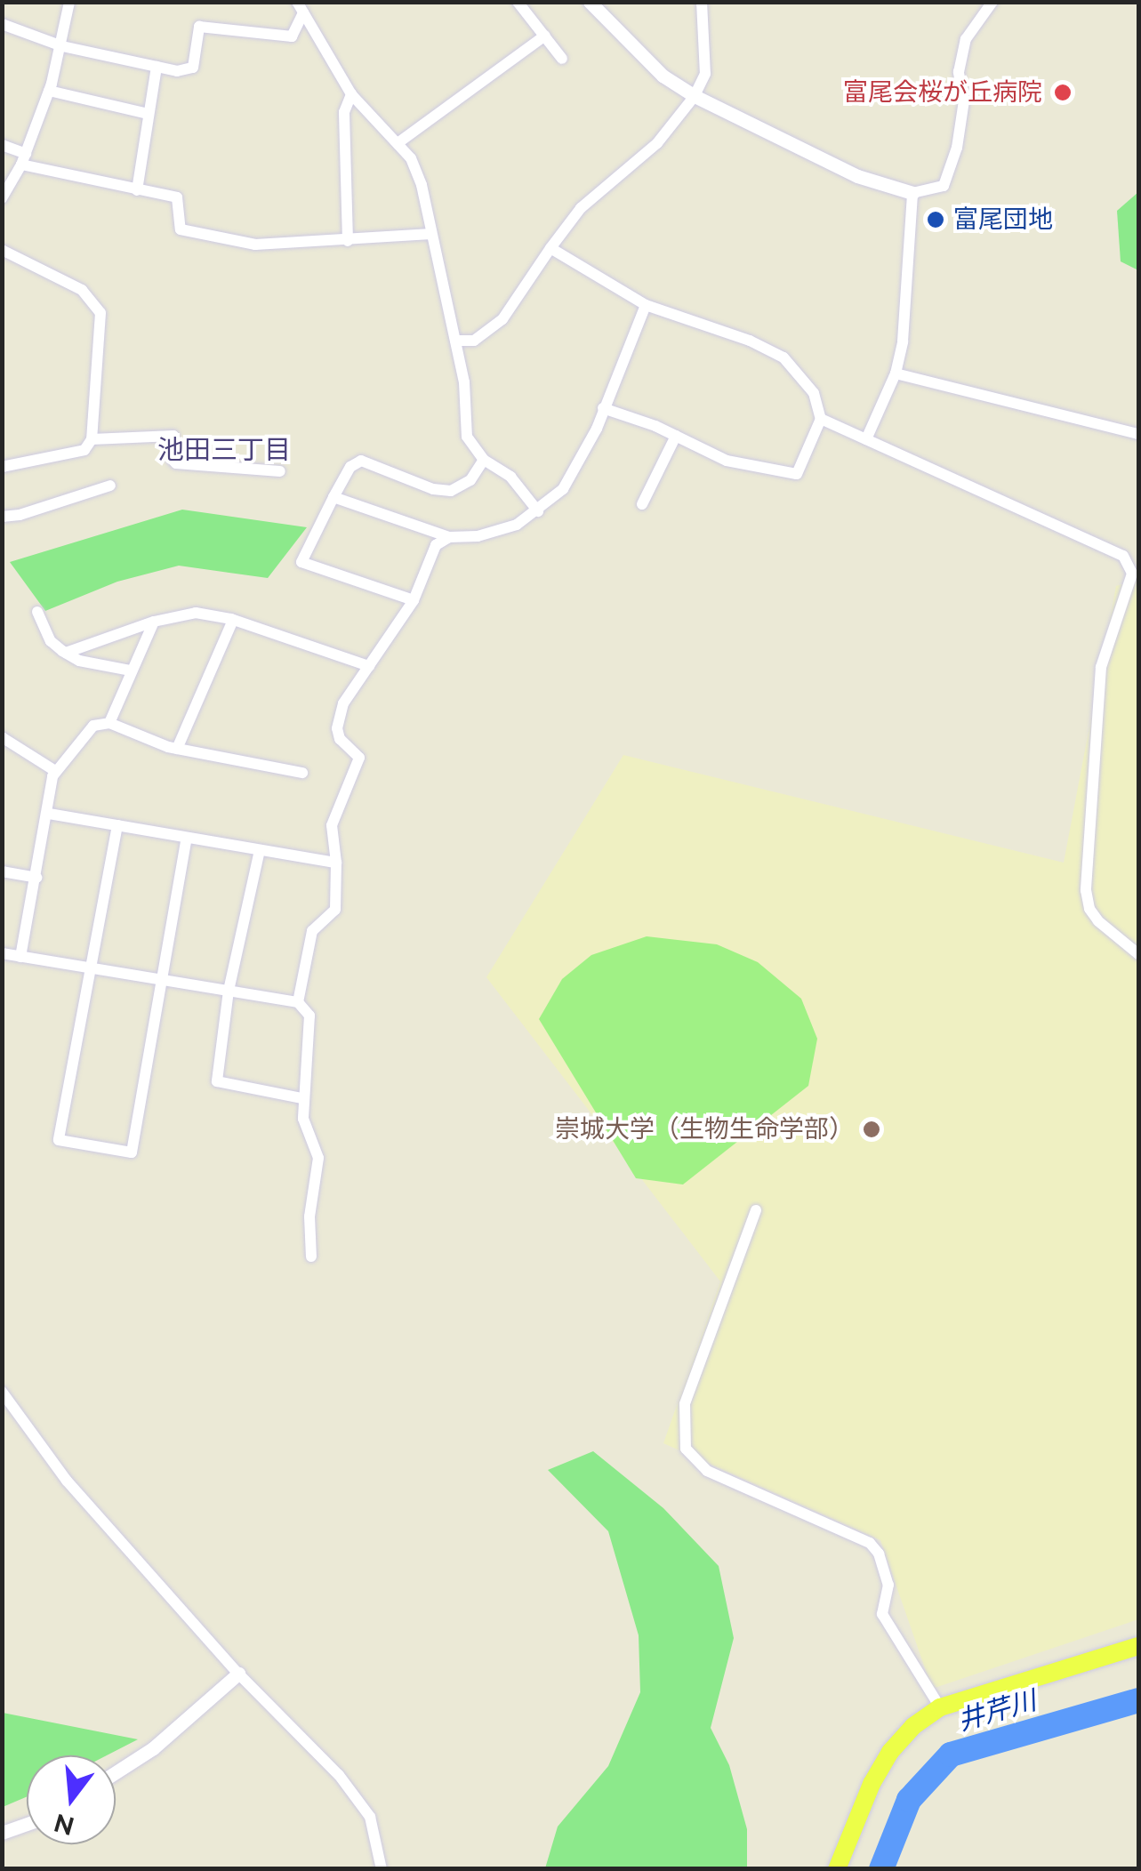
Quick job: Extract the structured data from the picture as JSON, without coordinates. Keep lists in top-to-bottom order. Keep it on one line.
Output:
{"districts":["池田三丁目"],"water":["井芹川"],"places":["富尾会桜が丘病院","富尾団地","崇城大学（生物生命学部）"],"north":"bottom"}
